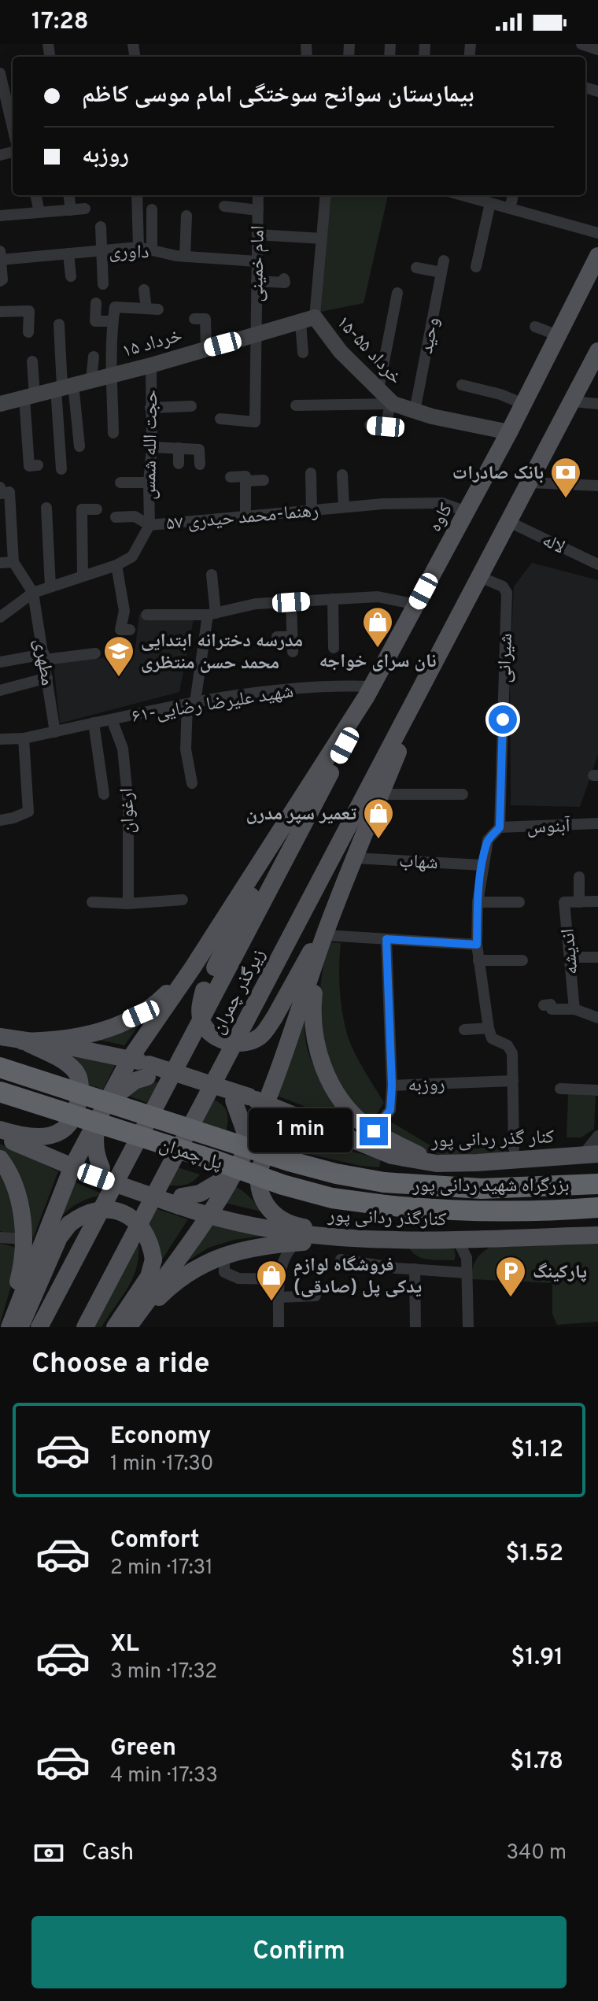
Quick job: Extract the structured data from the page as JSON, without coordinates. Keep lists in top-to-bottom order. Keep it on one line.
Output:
{"streets":{"highway":["پل چمران","بزرگراه شهید ردانی پور"],"main road":["کاوه","زیرگذر چمران","کنار گذر ردانی پور","کنارگذر ردانی پور"],"street":["داوری","امام خمینی","وحید","۱۵ خرداد","۱۵-۵۵ خرداد","حجت الله شمس","۵۷ رهنما-محمد حیدری","لاله","شیرانی","مطهری","۶۱-شهید علیرضا رضایی","ارغوان","آبنوس","شهاب","اندیشه","روزبه"]},"crossings":[["داوری","امام خمینی"],["امام خمینی","۱۵ خرداد"],["وحید","۱۵-۵۵ خرداد"],["۱۵ خرداد","۱۵-۵۵ خرداد"],["۱۵ خرداد","حجت الله شمس"],["۱۵-۵۵ خرداد","کاوه"],["حجت الله شمس","۵۷ رهنما-محمد حیدری"],["۵۷ رهنما-محمد حیدری","کاوه"],["۵۷ رهنما-محمد حیدری","مطهری"],["کاوه","۶۱-شهید علیرضا رضایی"],["کاوه","زیرگذر چمران"],["شیرانی","آبنوس"],["مطهری","۶۱-شهید علیرضا رضایی"],["۶۱-شهید علیرضا رضایی","ارغوان"],["۶۱-شهید علیرضا رضایی","زیرگذر چمران"],["کنار گذر ردانی پور","کنارگذر ردانی پور"],["پل چمران","بزرگراه شهید ردانی پور"]],"places":{"bank":["بانک صادرات"],"shop":["نان سرای خواجه","تعمیر سپر مدرن","فروشگاه لوازم یدکی پل (صادقی)"],"school or university":["مدرسه دخترانه ابتدایی محمد حسن منتظری"],"parking":["پارکینگ"]},"page":{"status":"17:28","banner":["بیمارستان سوانح سوختگی امام موسی کاظم","روزبه"],"bubble":"1 min","heading":"Choose a ride","list":[{"name":"Economy","note":"1 min · 17:30","value":"$1.12"},{"name":"Comfort","note":"2 min · 17:31","value":"$1.52"},{"name":"XL","note":"3 min · 17:32","value":"$1.91"},{"name":"Green","note":"4 min · 17:33","value":"$1.78"}],"pay":["Cash","340 m"],"buttons":"Confirm"}}
